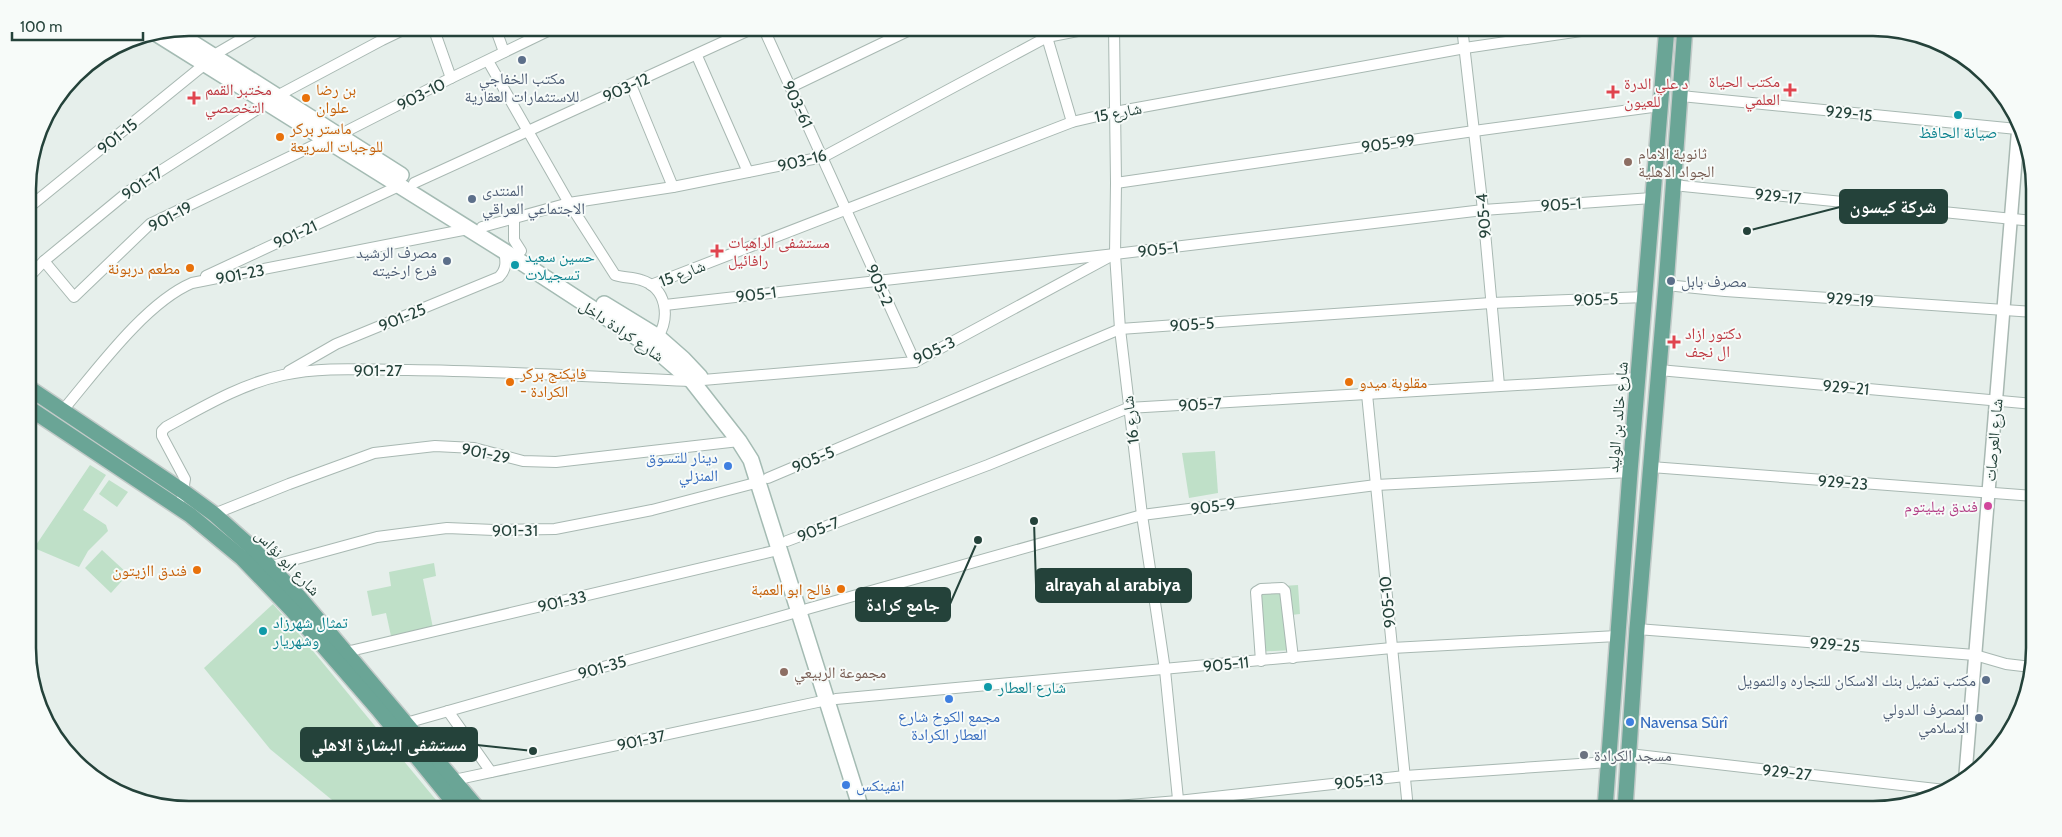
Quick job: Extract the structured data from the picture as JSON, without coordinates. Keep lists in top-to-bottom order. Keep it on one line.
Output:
{"streets":{"main road":["شارع كرادة داخل","شارع خالد بن الوليد","شارع ابو نؤاس"],"street":["903-12","903-10","903-61","شارع 15","929-15","901-15","905-99","903-16","901-17","929-17","905-1","901-19","905-4","901-21","901-23","905-2","905-5","929-19","901-25","905-3","901-27","929-21","905-7","شارع 16","شارع العرصات","901-29","929-23","905-9","901-31","901-33","905-10","929-25","905-11","901-35","901-37","929-27","905-13"]},"crossings":[["903-12","901-21"],["903-12","شارع كرادة داخل"],["903-10","901-19"],["903-10","شارع كرادة داخل"],["903-61","شارع 15"],["903-61","903-16"],["903-61","905-2"],["شارع 15","905-4"],["شارع 15","905-2"],["شارع 15","شارع 16"],["901-15","شارع كرادة داخل"],["905-99","905-4"],["905-99","شارع خالد بن الوليد"],["905-99","شارع 16"],["903-16","901-23"],["903-16","شارع كرادة داخل"],["901-17","901-19"],["901-17","شارع كرادة داخل"],["929-17","شارع العرصات"],["905-1","905-4"],["905-1","905-2"],["905-1","905-3"],["905-1","شارع خالد بن الوليد"],["905-1","شارع 16"],["901-19","شارع كرادة داخل"],["905-4","905-5"],["905-4","905-7"],["901-21","901-23"],["901-21","شارع كرادة داخل"],["901-23","شارع كرادة داخل"],["901-23","شارع ابو نؤاس"],["905-2","905-3"],["905-5","شارع كرادة داخل"],["905-5","شارع خالد بن الوليد"],["905-5","شارع 16"],["905-5","901-31"],["929-19","شارع العرصات"],["901-25","شارع كرادة داخل"],["901-25","901-27"],["شارع كرادة داخل","905-3"],["شارع كرادة داخل","901-27"],["شارع كرادة داخل","905-7"],["شارع كرادة داخل","901-29"],["شارع كرادة داخل","905-9"],["شارع كرادة داخل","901-31"],["شارع كرادة داخل","901-33"],["شارع كرادة داخل","905-11"],["شارع كرادة داخل","901-35"],["شارع كرادة داخل","901-37"],["905-3","901-27"],["905-3","شارع 16"],["901-27","شارع ابو نؤاس"],["929-21","شارع العرصات"],["905-7","شارع خالد بن الوليد"],["905-7","شارع 16"],["905-7","901-33"],["905-7","905-10"],["شارع خالد بن الوليد","905-9"],["شارع خالد بن الوليد","905-11"],["شارع خالد بن الوليد","905-13"],["شارع 16","905-9"],["شارع 16","905-11"],["شارع العرصات","929-23"],["شارع العرصات","929-25"],["901-29","شارع ابو نؤاس"],["905-9","905-10"],["905-9","901-35"],["901-31","شارع ابو نؤاس"],["شارع ابو نؤاس","901-33"],["شارع ابو نؤاس","901-35"],["شارع ابو نؤاس","901-37"],["905-10","905-11"],["905-10","905-13"],["905-11","901-37"]],"places":{"other":["مكتب الخفاجي للاستثمارات العقارية","بن رضا علوان","صيانة الحافظ","ماستر بركر للوجبات السريعة","ثانوية الامام الجواد الاهلية","المنتدى الاجتماعي العراقي","شركة كيسون","مصرف الرشيد فرع ارخيته","حسين سعيد تسجيلات","مطعم دربونة","مصرف بابل","فايكنج بركر - الكرادة","مقلوبة ميدو","دينار للتسوق المنزلي","فندق بيليتوم","alrayah al arabiya","جامع كرادة","فندق اازيتون","فالح ابو العمبة","تمثال شهرزاد وشهريار","مجموعة الربيعي","مكتب تمثيل بنك الاسكان للتجاره والتمويل","شارع العطار","مجمع الكوخ شارع العطار الكرادة","المصرف الدولي الاسلامي","Navensa Sûrî","مستشفى البشارة الاهلي","مسجد الكرادة","انفينكس"],"health":["مكتب الحياة العلمي","د علي الدرة للعيون","مختبر القمم التخصصي","مستشفى الراهبات رافائيل","دكتور ازاد ال نجف"]},"scale_bar":"100 m"}
